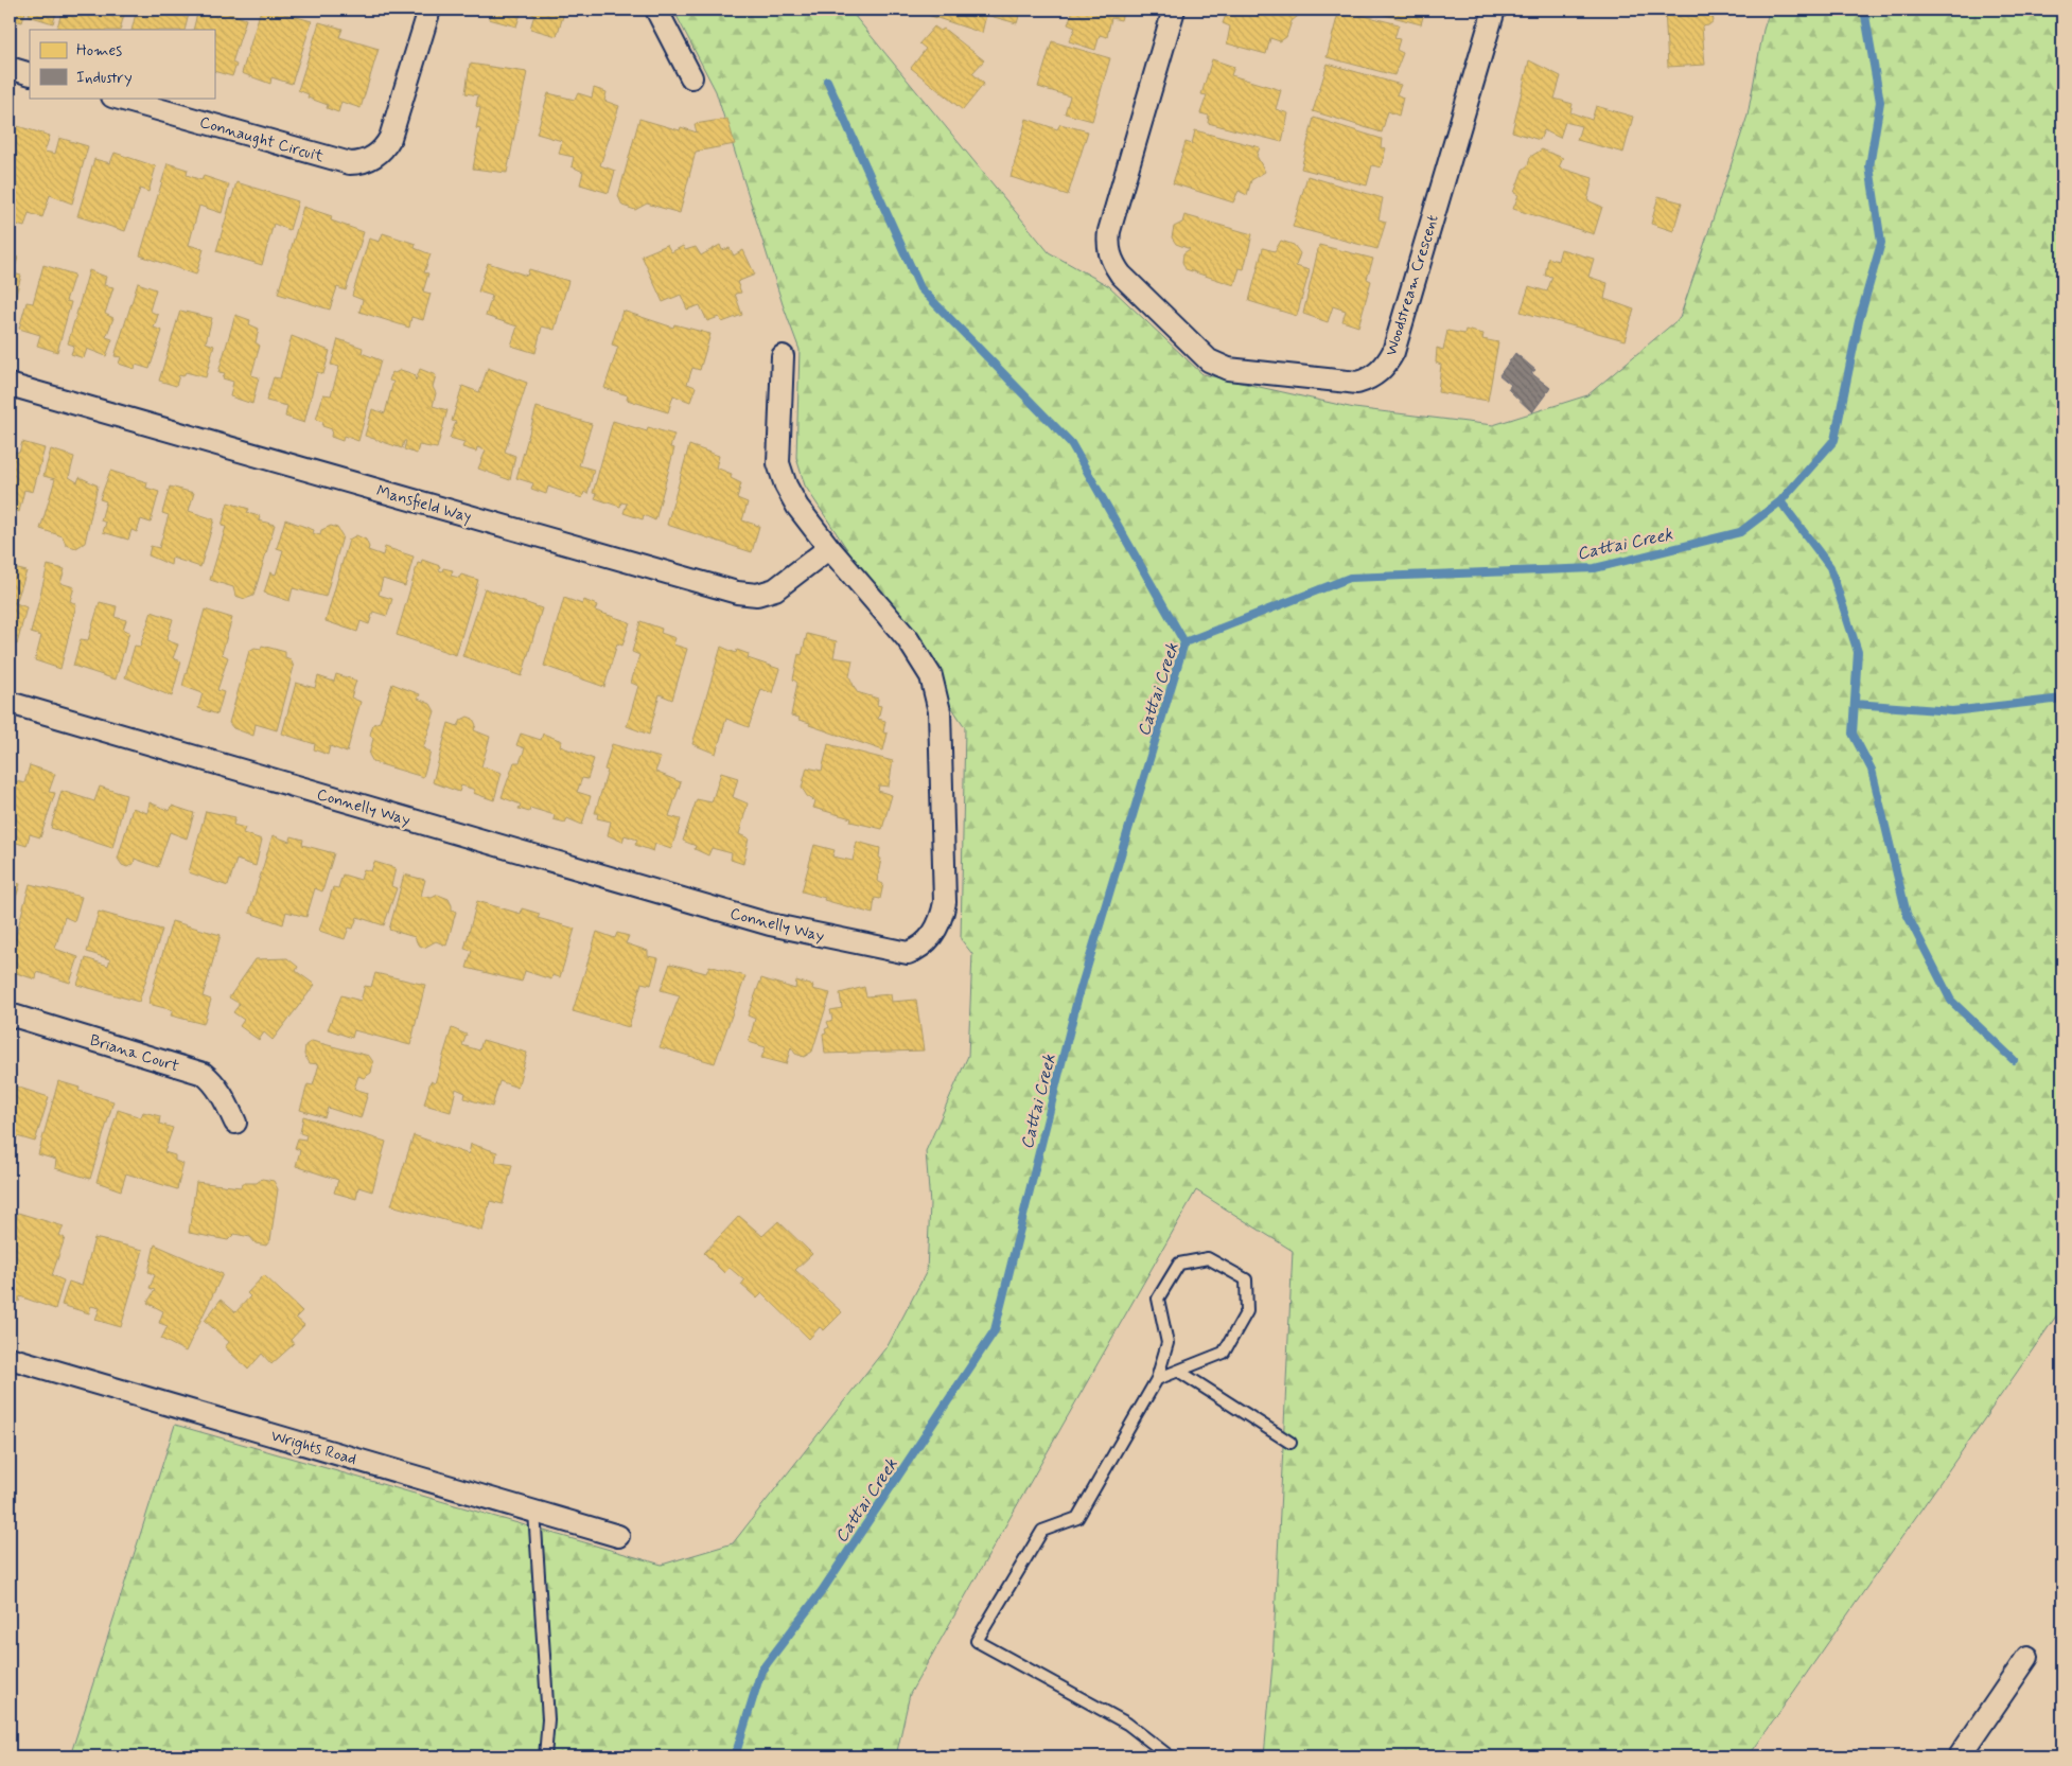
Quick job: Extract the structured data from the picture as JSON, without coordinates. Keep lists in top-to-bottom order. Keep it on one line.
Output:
{"streets":{"street":["Connaught Circuit","Woodstream Crescent","Mansfield Way","Connelly Way","Briana Court","Wrights Road"]},"crossings":[["Mansfield Way","Connelly Way"]],"water":["Cattai Creek"],"legend":["Homes","Industry"]}
